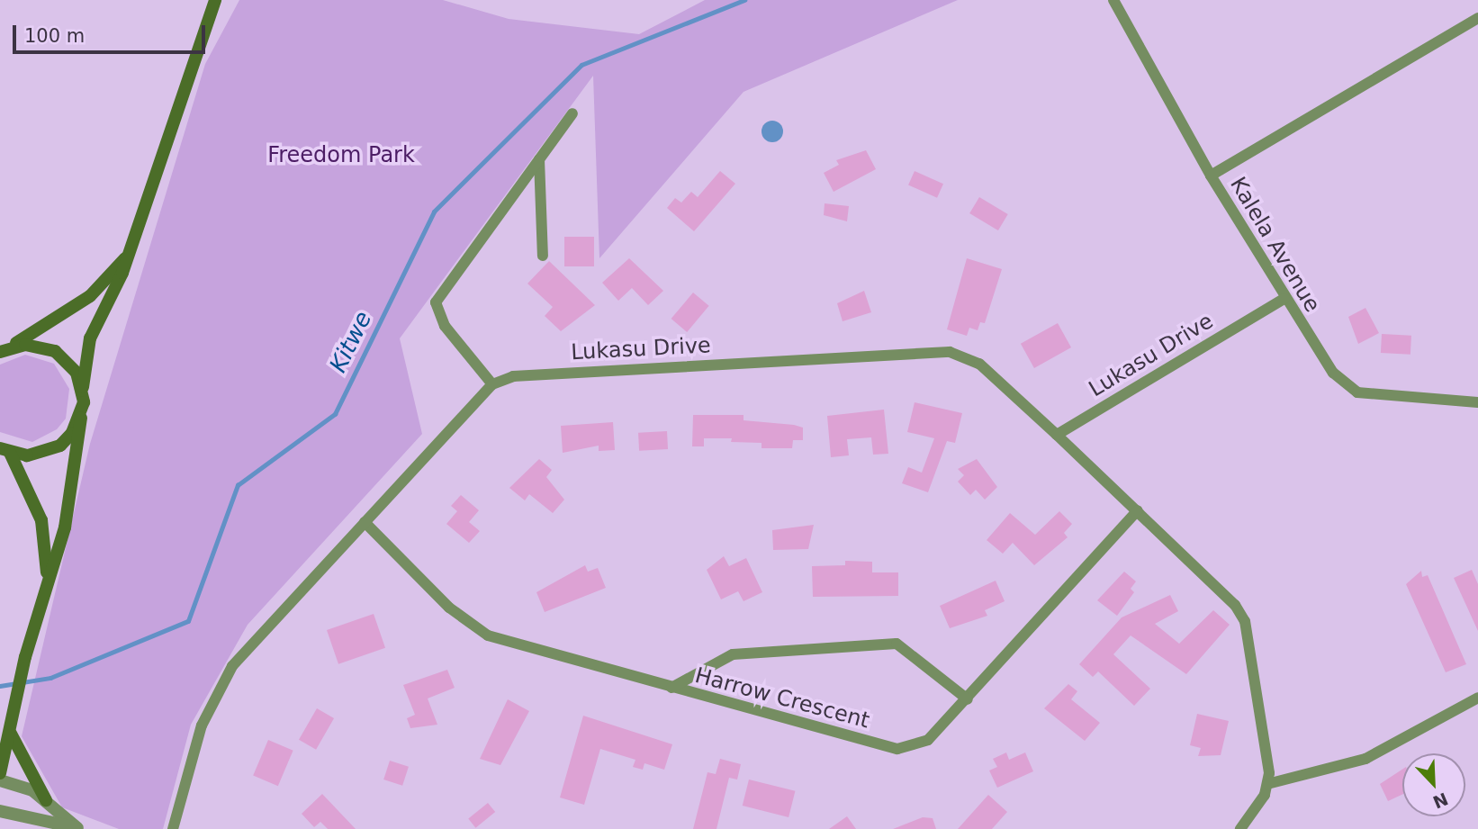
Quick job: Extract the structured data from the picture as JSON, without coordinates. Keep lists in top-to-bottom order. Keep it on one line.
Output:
{"streets":{"street":["Kalela Avenue","Lukasu Drive","Harrow Crescent"]},"crossings":[["Kalela Avenue","Lukasu Drive"]],"water":["Kitwe"],"parks":["Freedom Park"],"scale_bar":"100 m","north":"bottom right"}
